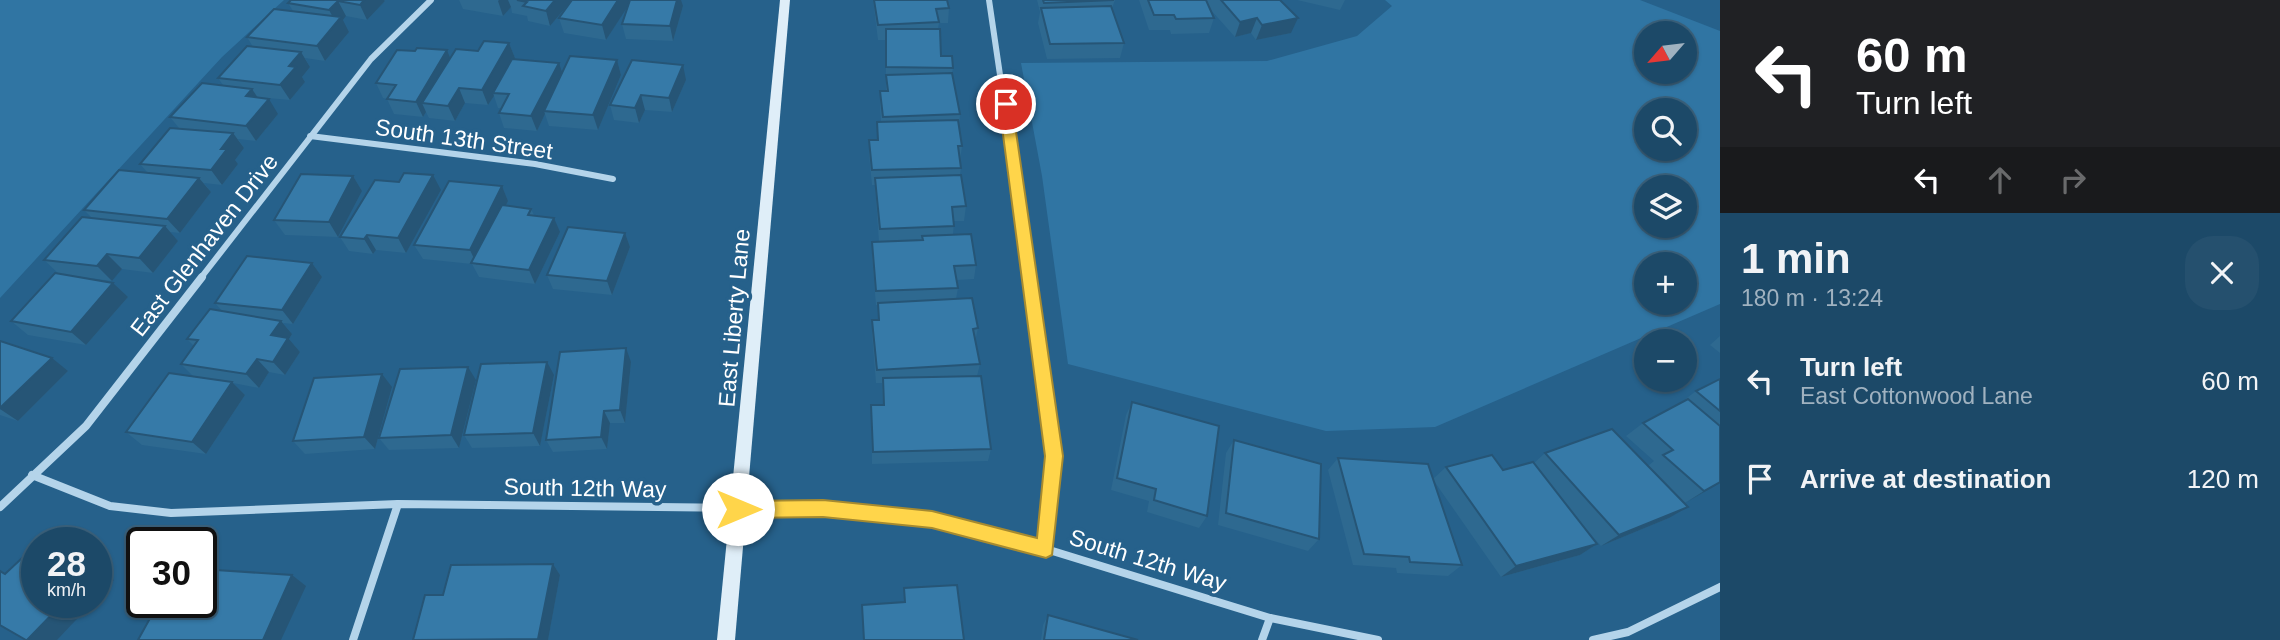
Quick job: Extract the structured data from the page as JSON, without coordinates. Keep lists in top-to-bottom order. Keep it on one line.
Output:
{"streets":{"street":["South 13th Street","East Glenhaven Drive","East Liberty Lane","South 12th Way"]},"crossings":[["South 13th Street","East Glenhaven Drive"],["East Glenhaven Drive","South 12th Way"],["East Liberty Lane","South 12th Way"]],"north":"bottom left","page":{"turn":["60 m","Turn left"],"map_buttons":["+","−"],"heading":["1 min","180 m · 13:24"],"list":[{"name":"Turn left","note":"East Cottonwood Lane","value":"60 m"},{"name":"Arrive at destination","value":"120 m"}],"speed":"28 km/h","limit":"30"}}
